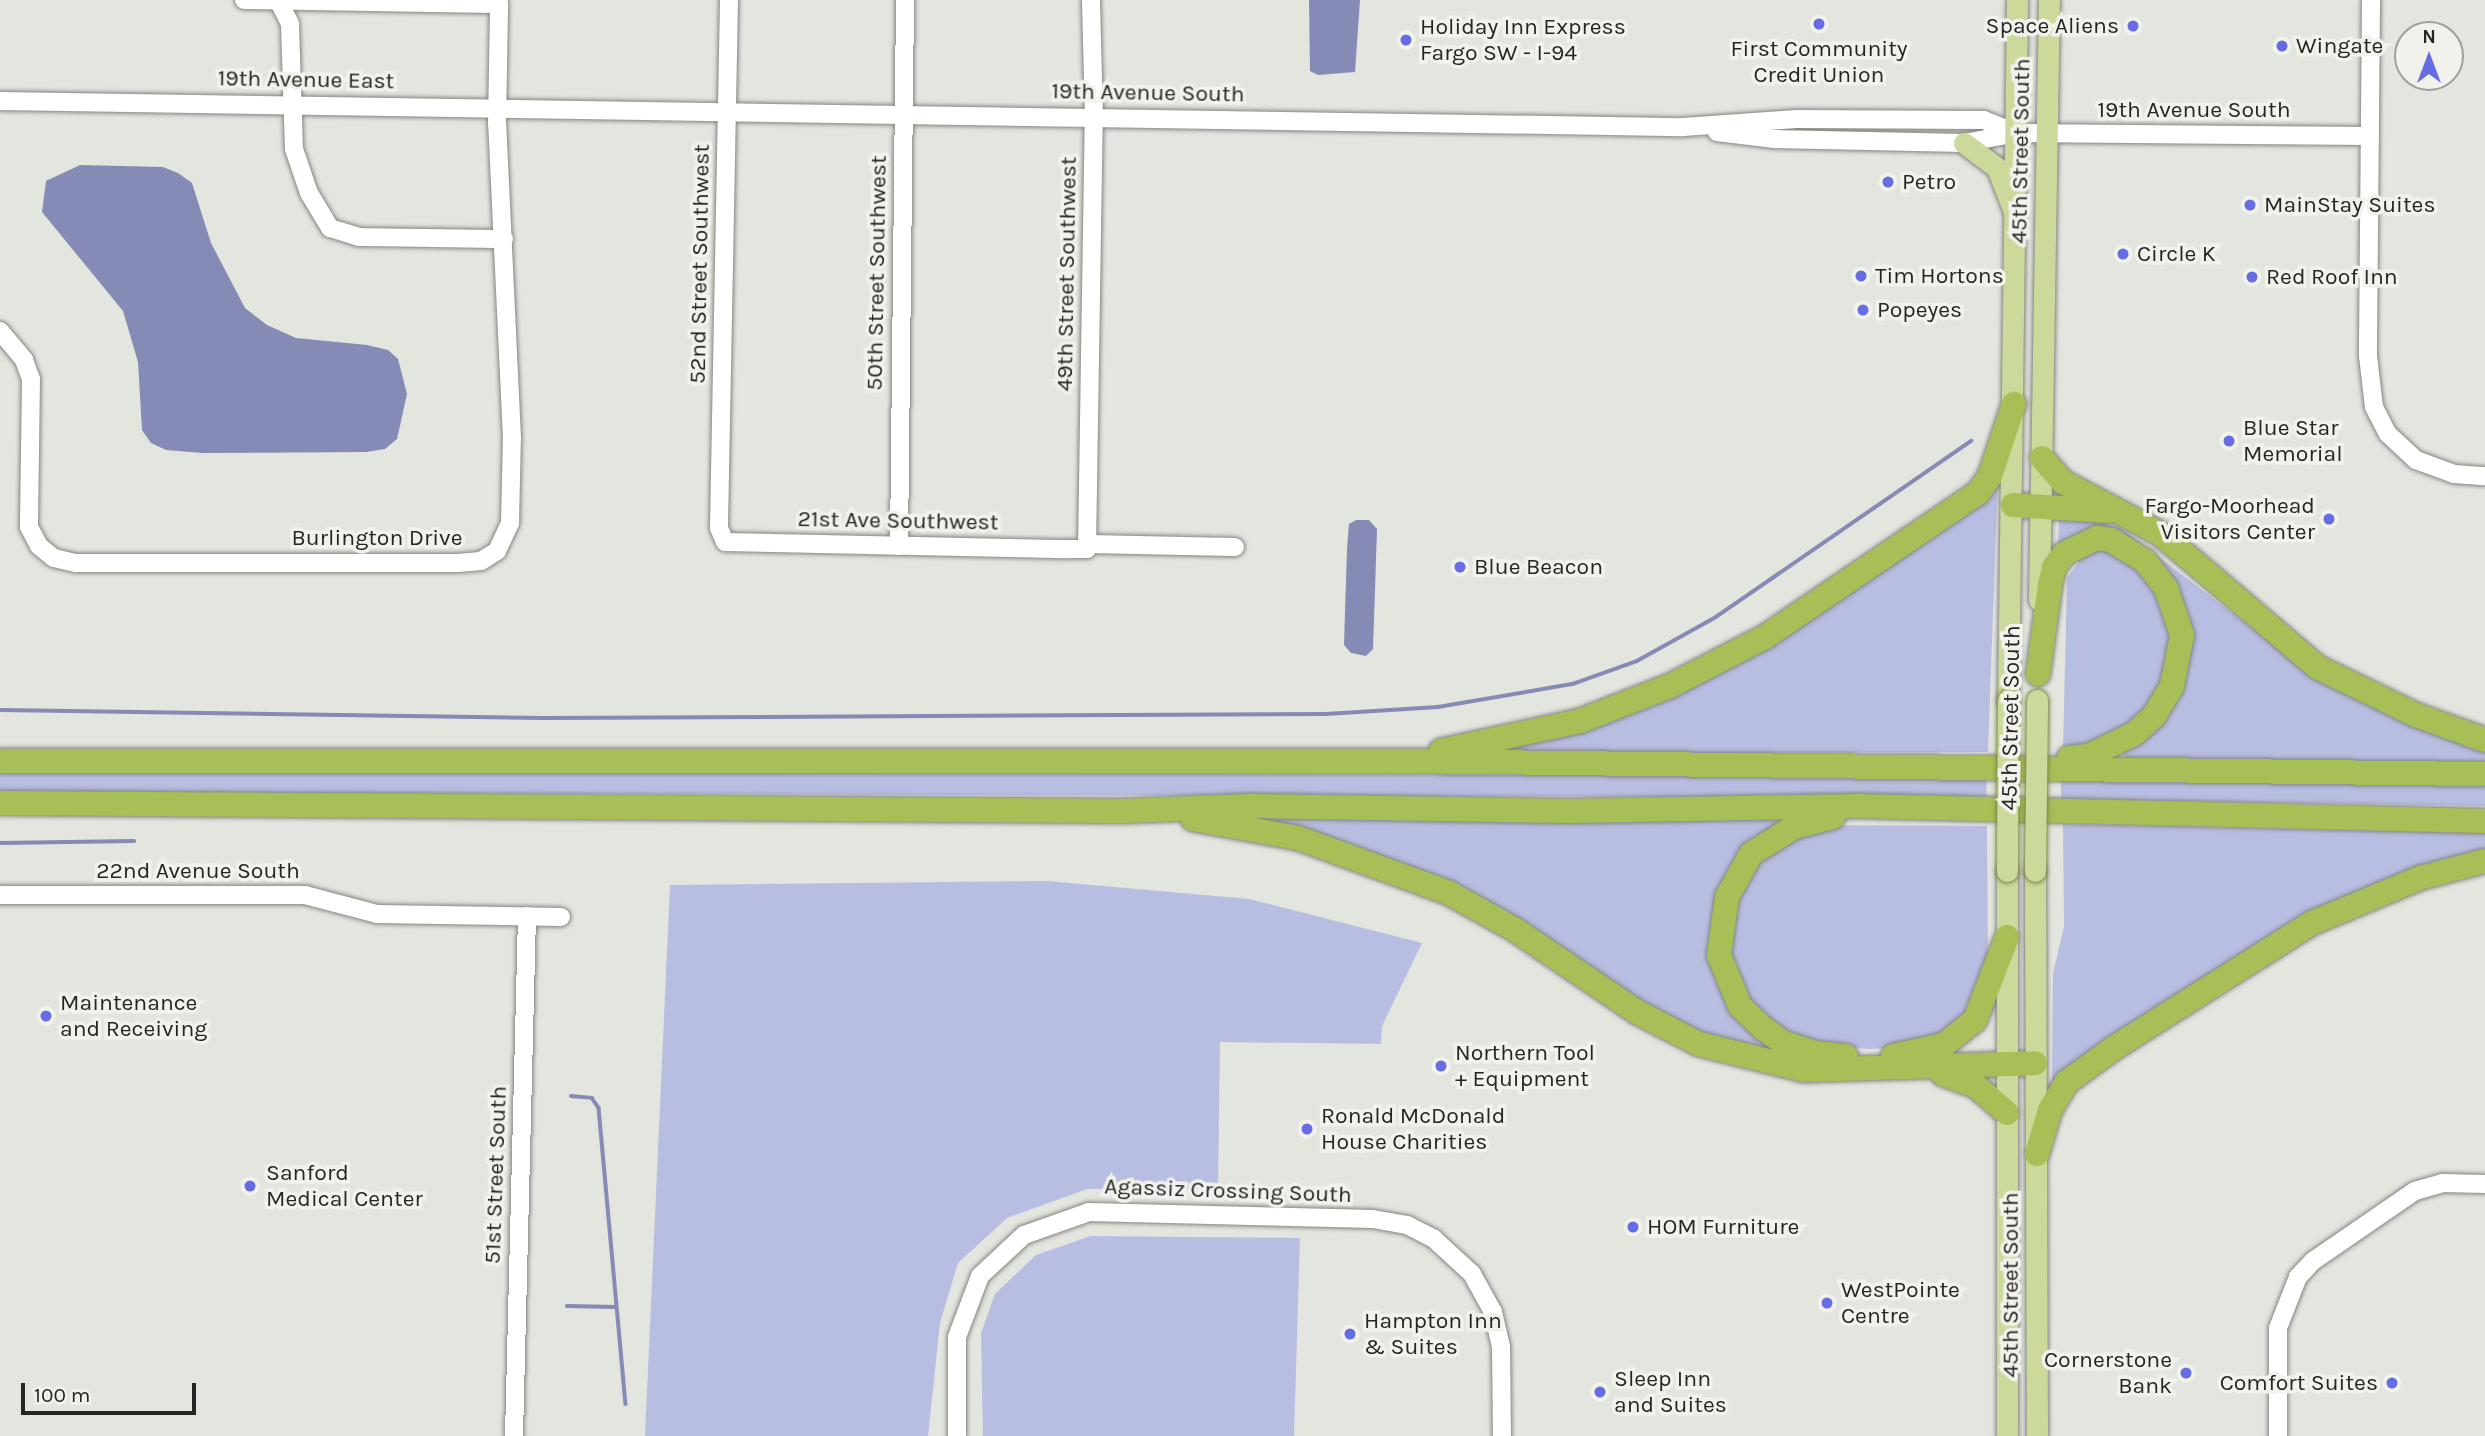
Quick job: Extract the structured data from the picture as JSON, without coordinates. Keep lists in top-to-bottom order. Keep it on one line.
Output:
{"streets":{"main road":["45th Street South"],"street":["19th Avenue East","19th Avenue South","52nd Street Southwest","50th Street Southwest","49th Street Southwest","21st Ave Southwest","Burlington Drive","22nd Avenue South","51st Street South","Agassiz Crossing South"]},"crossings":[["19th Avenue East","19th Avenue South"],["19th Avenue East","Burlington Drive"],["19th Avenue South","45th Street South"],["19th Avenue South","52nd Street Southwest"],["19th Avenue South","50th Street Southwest"],["19th Avenue South","49th Street Southwest"],["52nd Street Southwest","21st Ave Southwest"],["50th Street Southwest","21st Ave Southwest"],["49th Street Southwest","21st Ave Southwest"],["22nd Avenue South","51st Street South"]],"places":["First Community Credit Union","Space Aliens","Holiday Inn Express Fargo SW - I-94","Wingate","Petro","MainStay Suites","Circle K","Tim Hortons","Red Roof Inn","Popeyes","Blue Star Memorial","Fargo-Moorhead Visitors Center","Blue Beacon","Maintenance and Receiving","Northern Tool + Equipment","Ronald McDonald House Charities","Sanford Medical Center","HOM Furniture","WestPointe Centre","Hampton Inn & Suites","Cornerstone Bank","Comfort Suites","Sleep Inn and Suites"],"scale_bar":"100 m","north":"top"}
